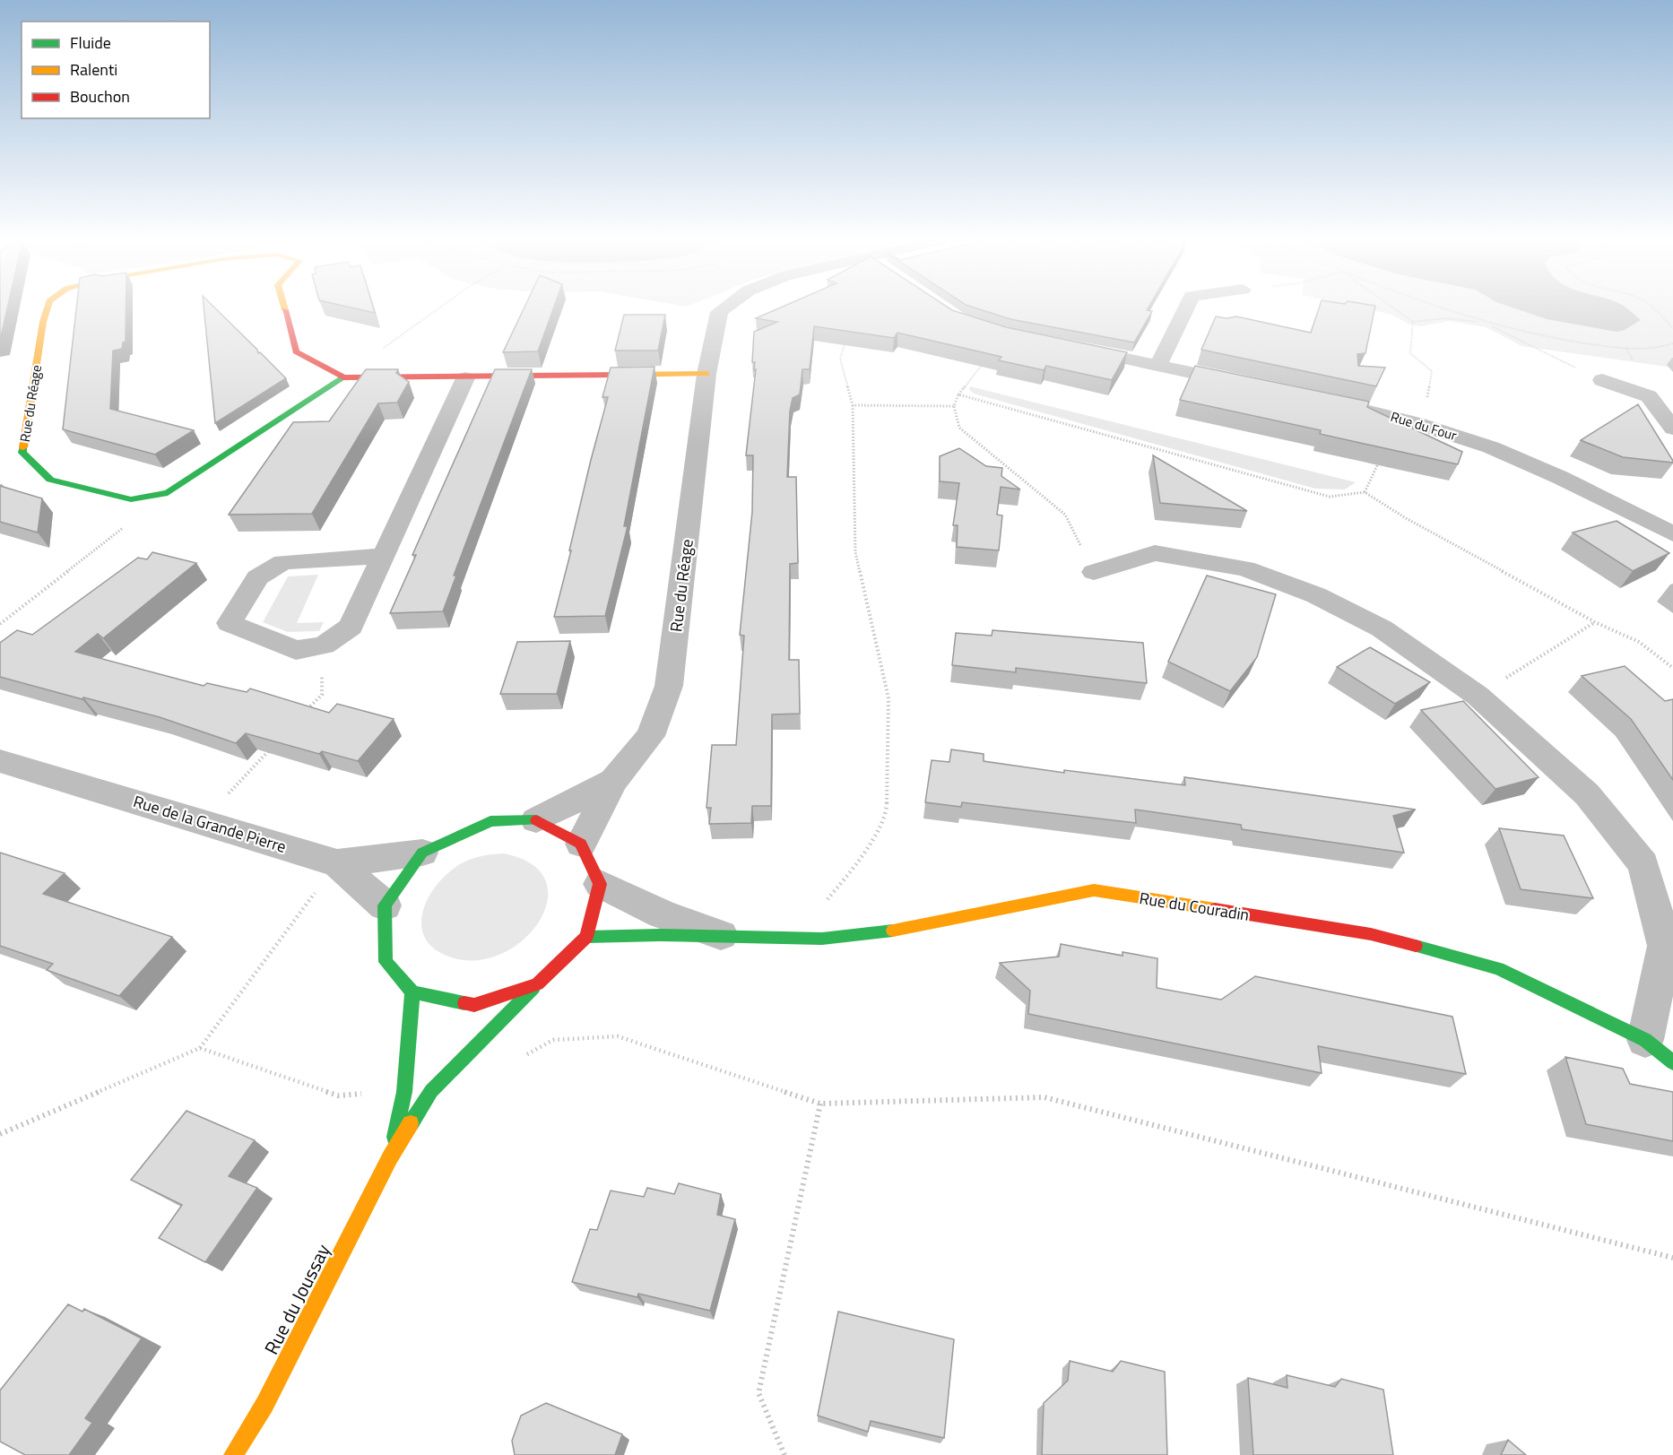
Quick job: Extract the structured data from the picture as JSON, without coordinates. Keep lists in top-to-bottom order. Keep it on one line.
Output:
{"streets":{"street":["Rue du Réage","Rue du Four","Rue de la Grande Pierre","Rue du Couradin","Rue du Joussay"]},"crossings":[["Rue du Couradin","Rue du Joussay"]],"legend":["Fluide","Ralenti","Bouchon"]}
